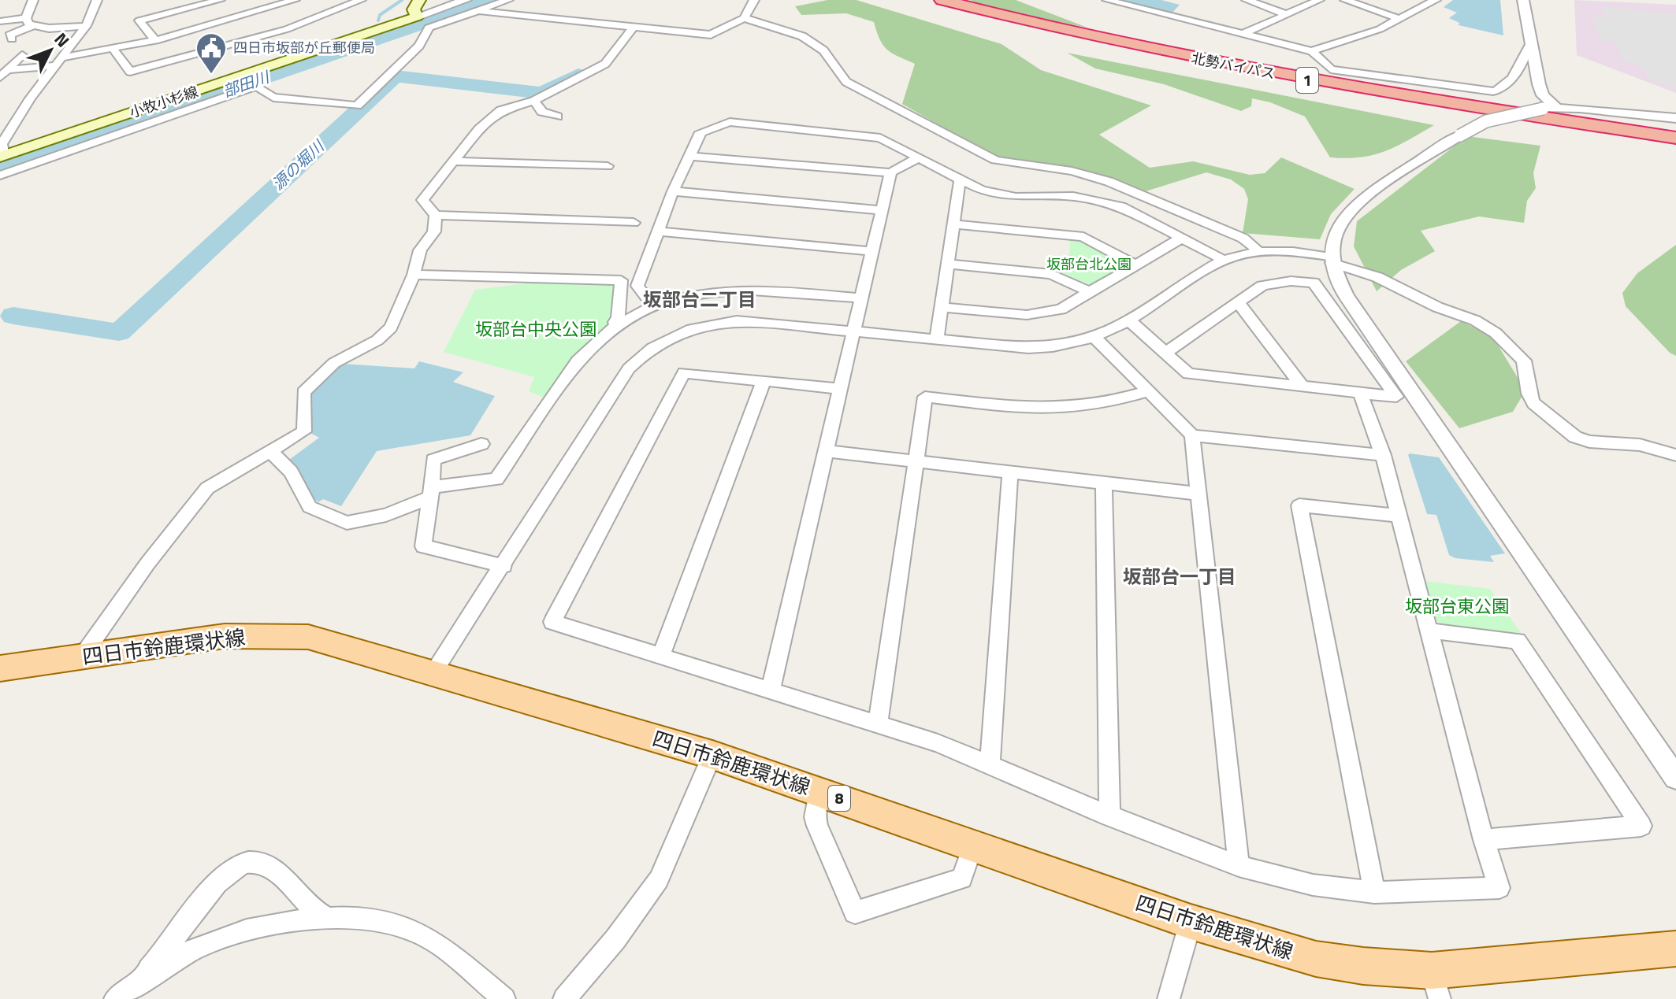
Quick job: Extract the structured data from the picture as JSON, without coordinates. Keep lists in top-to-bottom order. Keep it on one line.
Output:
{"streets":{"highway":["北勢バイパス","1"],"main road":["小牧小杉線","四日市鈴鹿環状線","8"]},"districts":["坂部台二丁目","坂部台一丁目"],"water":["部田川","源の堀川"],"parks":["坂部台北公園","坂部台中央公園","坂部台東公園"],"places":{"public building":["四日市坂部が丘郵便局"]},"north":"top right"}
